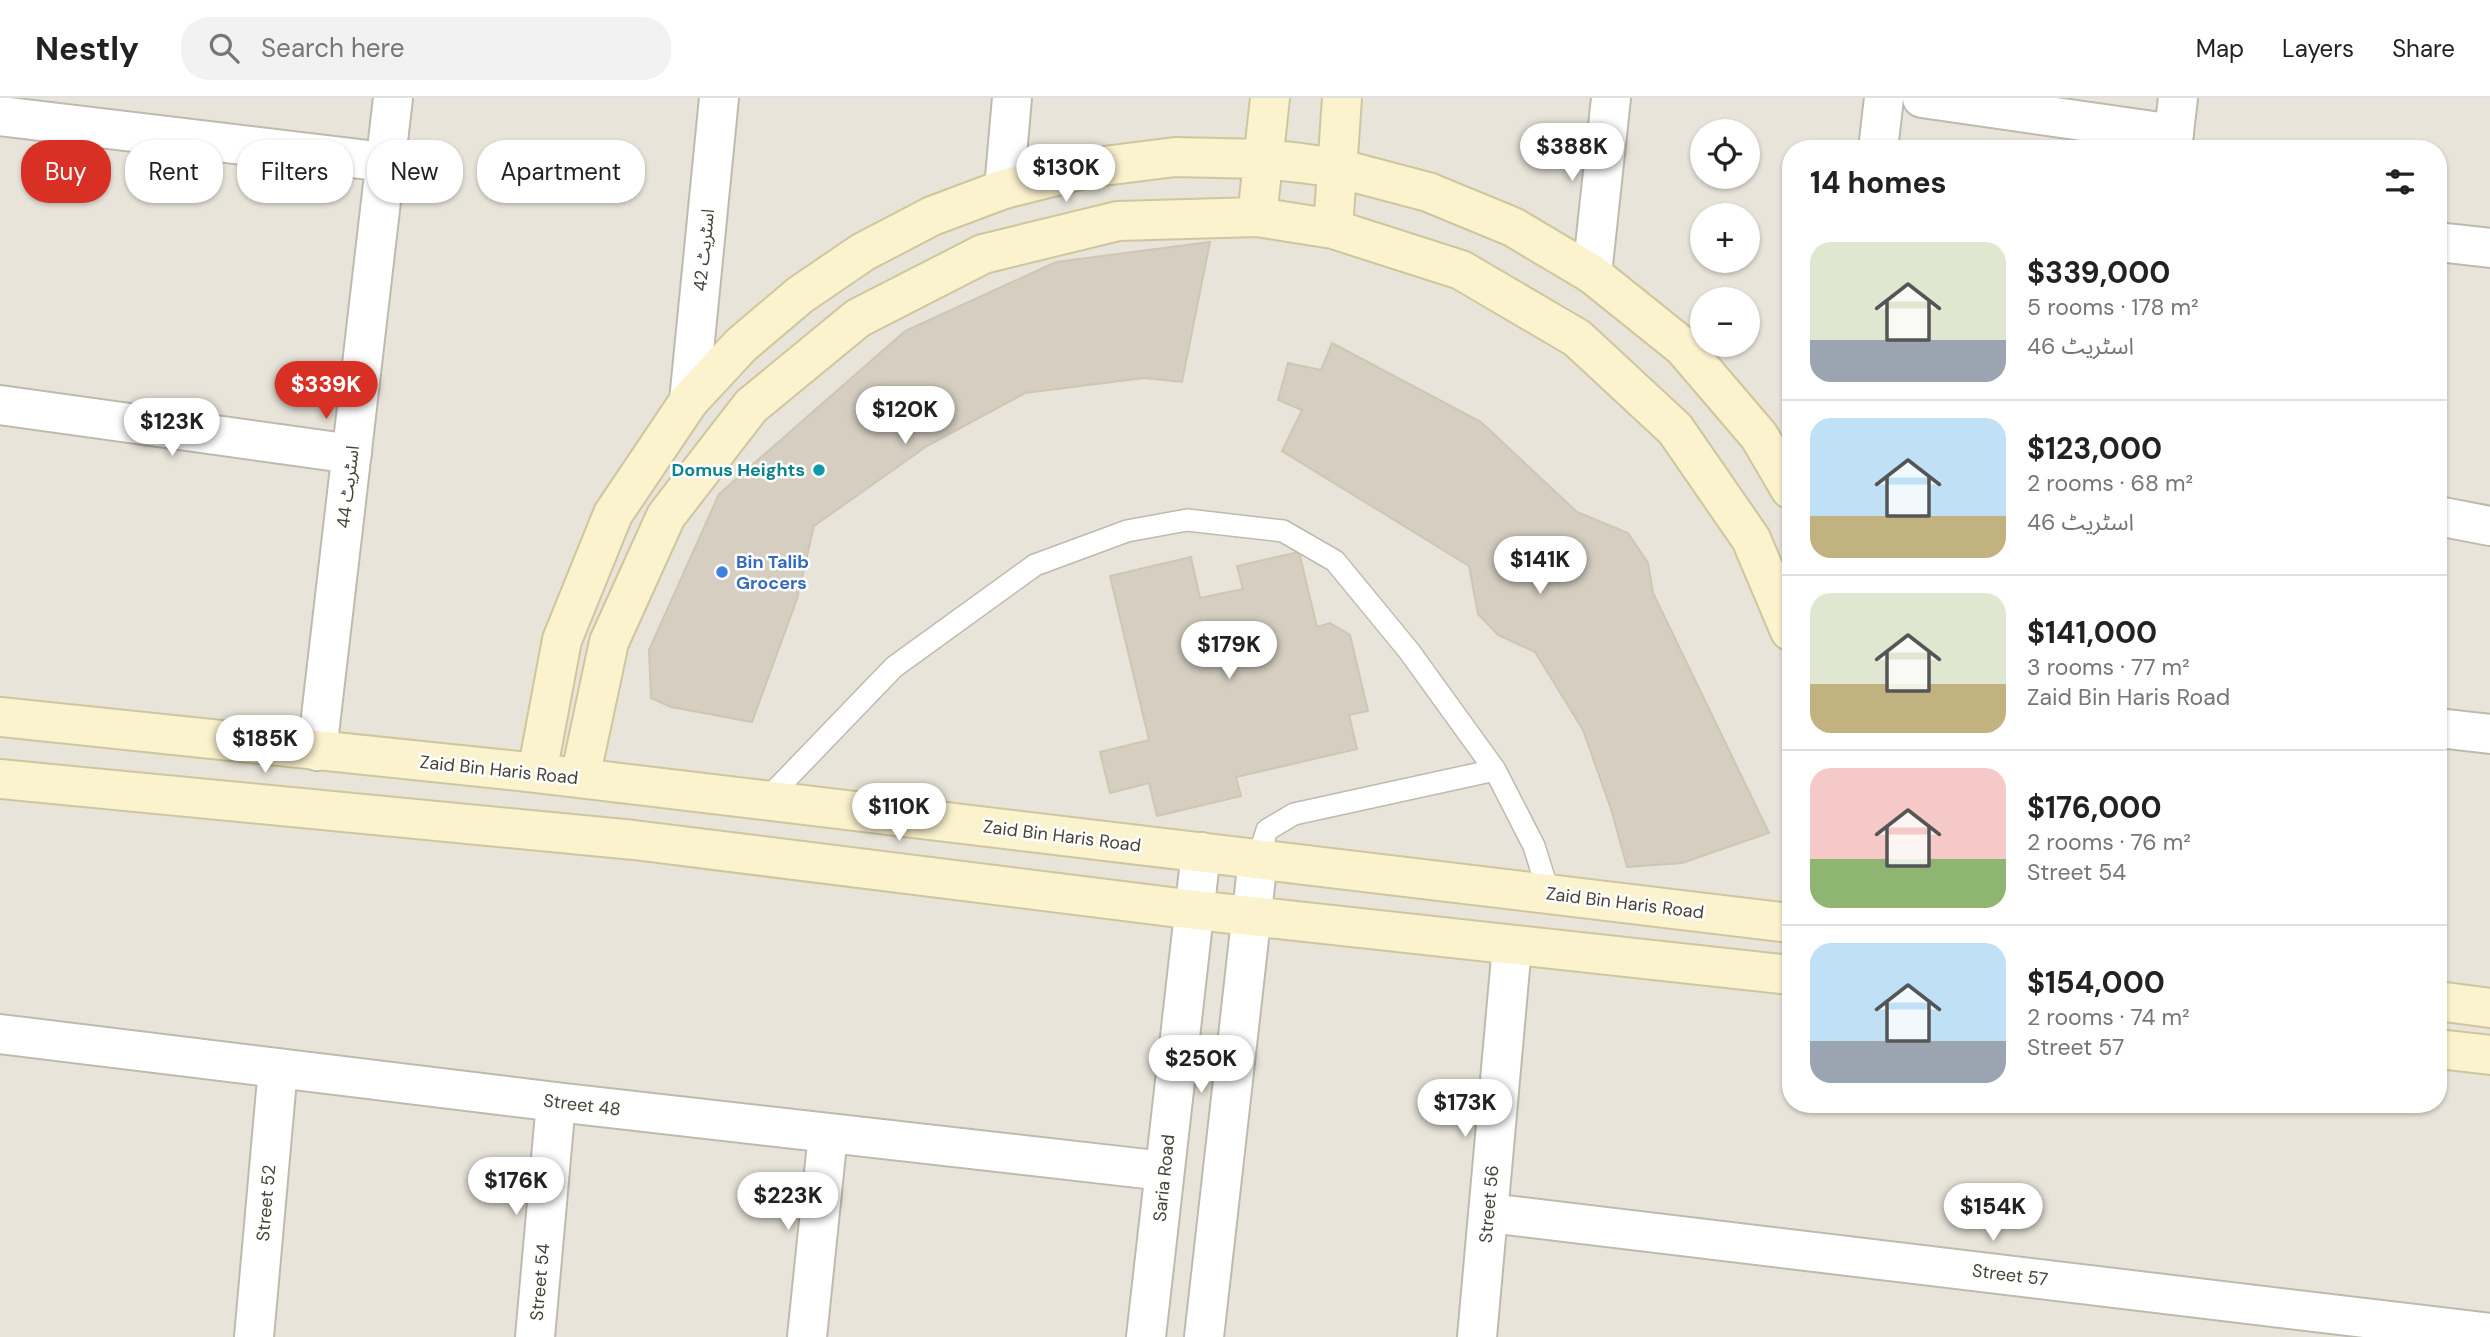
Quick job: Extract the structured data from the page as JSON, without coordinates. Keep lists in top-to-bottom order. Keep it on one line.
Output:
{"streets":{"street":["اسٹریٹ 42","اسٹریٹ 44","Zaid Bin Haris Road","Street 48","Saria Road","Street 52","Street 56","Street 57","Street 54"]},"crossings":[["اسٹریٹ 44","Zaid Bin Haris Road"],["Zaid Bin Haris Road","Saria Road"],["Street 48","Saria Road"],["Street 48","Street 52"],["Street 48","Street 54"],["Street 56","Street 57"]],"places":["Domus Heights","Bin Talib Grocers"],"page":{"header":"Nestly","search":"Search here","nav":["Map","Layers","Share"],"map_buttons":["+","−"],"price":["$388K","$130K","$339K","$120K","$123K","$141K","$179K","$185K","$110K","$250K","$173K","$176K","$223K","$154K"],"chip":["Buy","Rent","Filters","New","Apartment"],"heading":"14 homes","list":[{"name":"$339,000","note":"5 rooms · 178 m² · اسٹریٹ 46"},{"name":"$123,000","note":"2 rooms · 68 m² · اسٹریٹ 46"},{"name":"$141,000","note":"3 rooms · 77 m² · Zaid Bin Haris Road"},{"name":"$176,000","note":"2 rooms · 76 m² · Street 54"},{"name":"$154,000","note":"2 rooms · 74 m² · Street 57"}]}}
